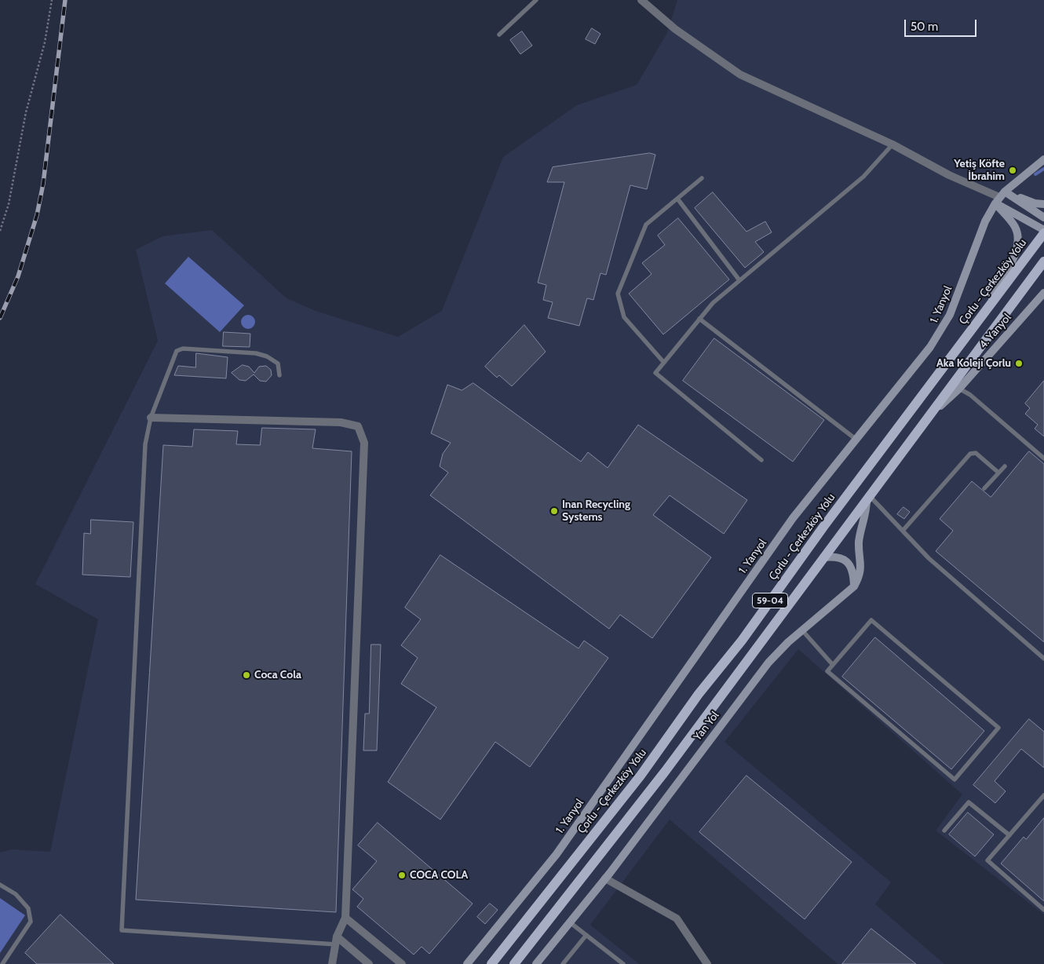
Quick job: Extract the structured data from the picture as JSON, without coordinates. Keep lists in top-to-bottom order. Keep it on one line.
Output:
{"streets":{"main road":["Çorlu - Çerkezköy Yolu","1. Yanyol","4. Yanyol","59-04","Yan Yol"]},"crossings":[["4. Yanyol","59-04"],["59-04","Yan Yol"]],"places":["Yetiş Köfte İbrahim","Aka Koleji Çorlu","Inan Recycling Systems","Coca Cola","COCA COLA"],"scale_bar":"50 m"}
